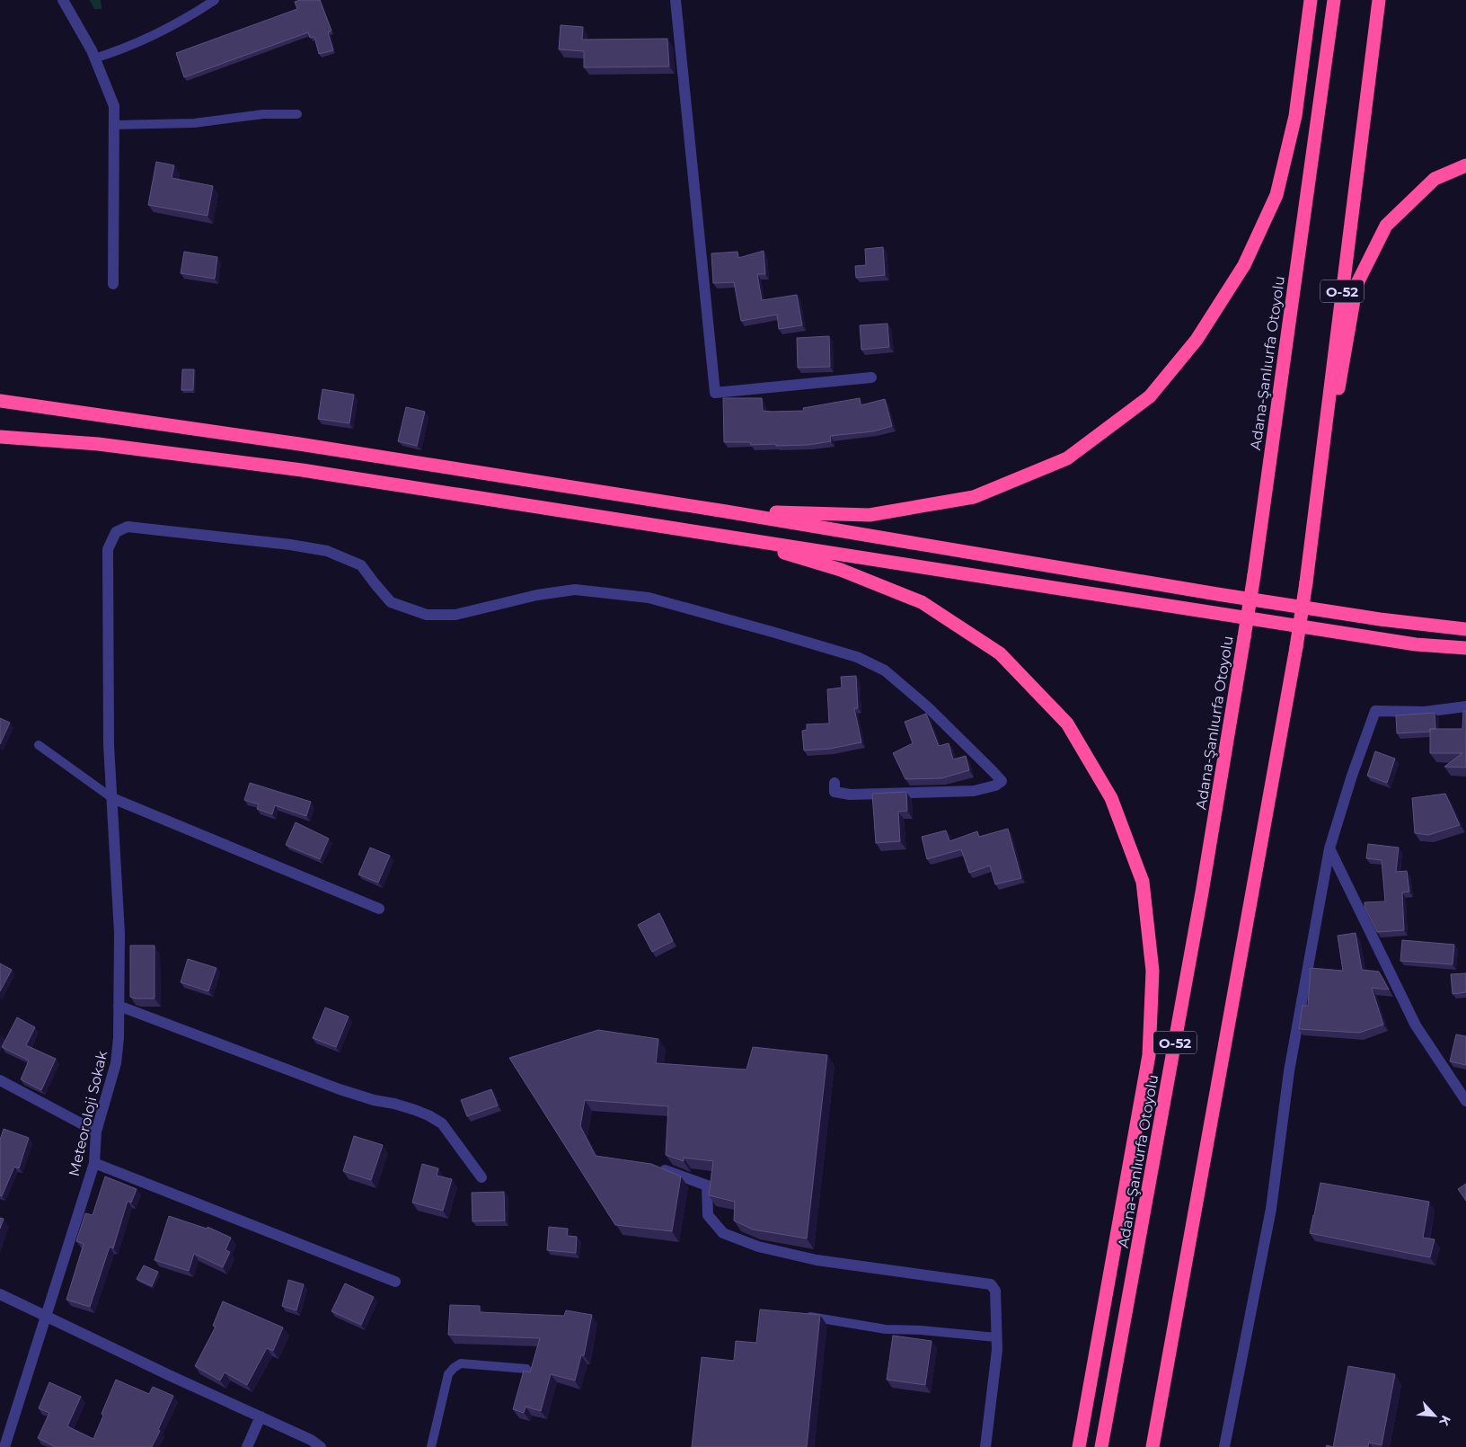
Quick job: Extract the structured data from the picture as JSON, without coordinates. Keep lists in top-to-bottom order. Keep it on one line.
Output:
{"streets":{"highway":["O-52","Adana-Şanlıurfa Otoyolu"],"street":["Meteoroloji Sokak"]},"north":"bottom right"}
